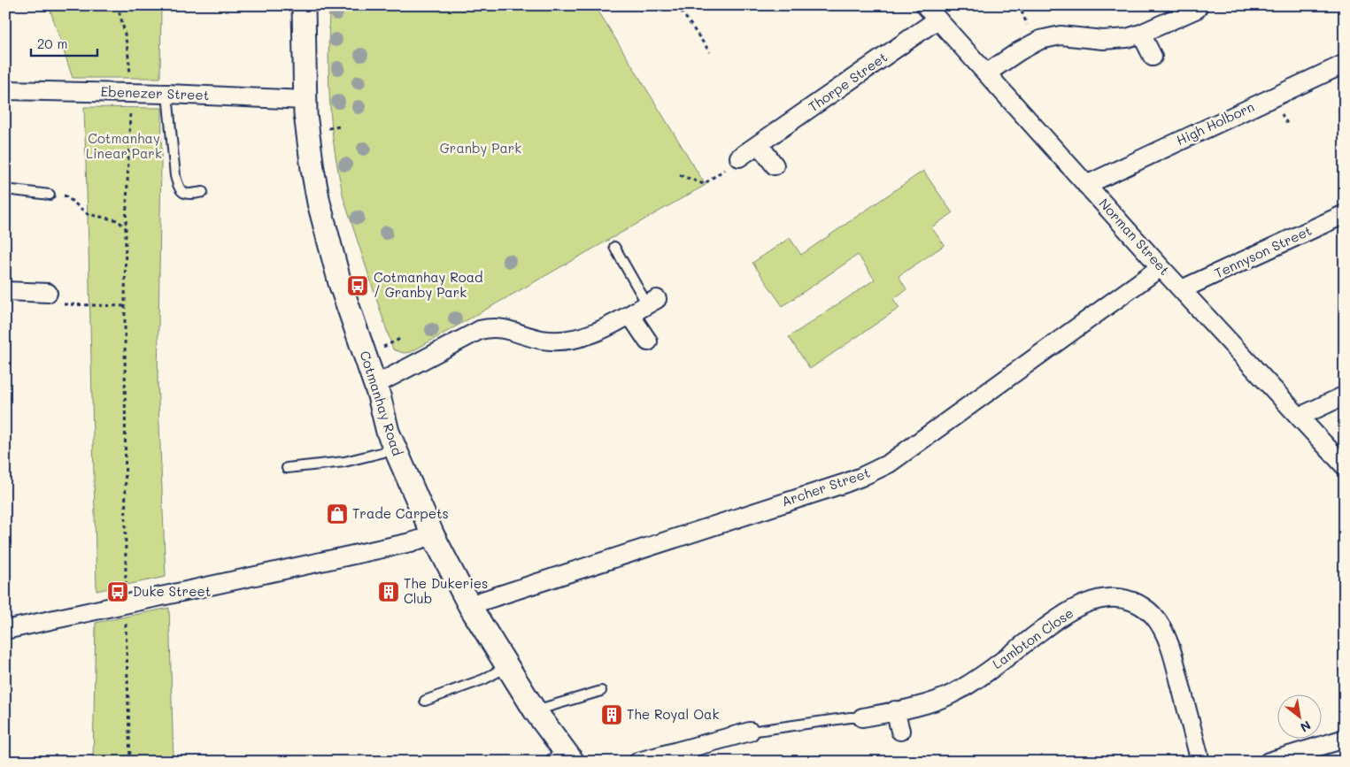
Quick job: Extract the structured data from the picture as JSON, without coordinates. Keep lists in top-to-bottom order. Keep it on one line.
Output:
{"streets":{"street":["Thorpe Street","Ebenezer Street","High Holborn","Norman Street","Tennyson Street","Cotmanhay Road","Archer Street","Lambton Close"]},"crossings":[["Thorpe Street","Norman Street"],["Ebenezer Street","Cotmanhay Road"],["High Holborn","Norman Street"],["Norman Street","Tennyson Street"],["Norman Street","Archer Street"],["Cotmanhay Road","Archer Street"]],"parks":["Cotmanhay Linear Park","Granby Park"],"places":{"bus stop":["Cotmanhay Road / Granby Park","Duke Street"],"shop":["Trade Carpets"],"building":["The Dukeries Club","The Royal Oak"]},"scale_bar":"20 m","north":"bottom right"}
